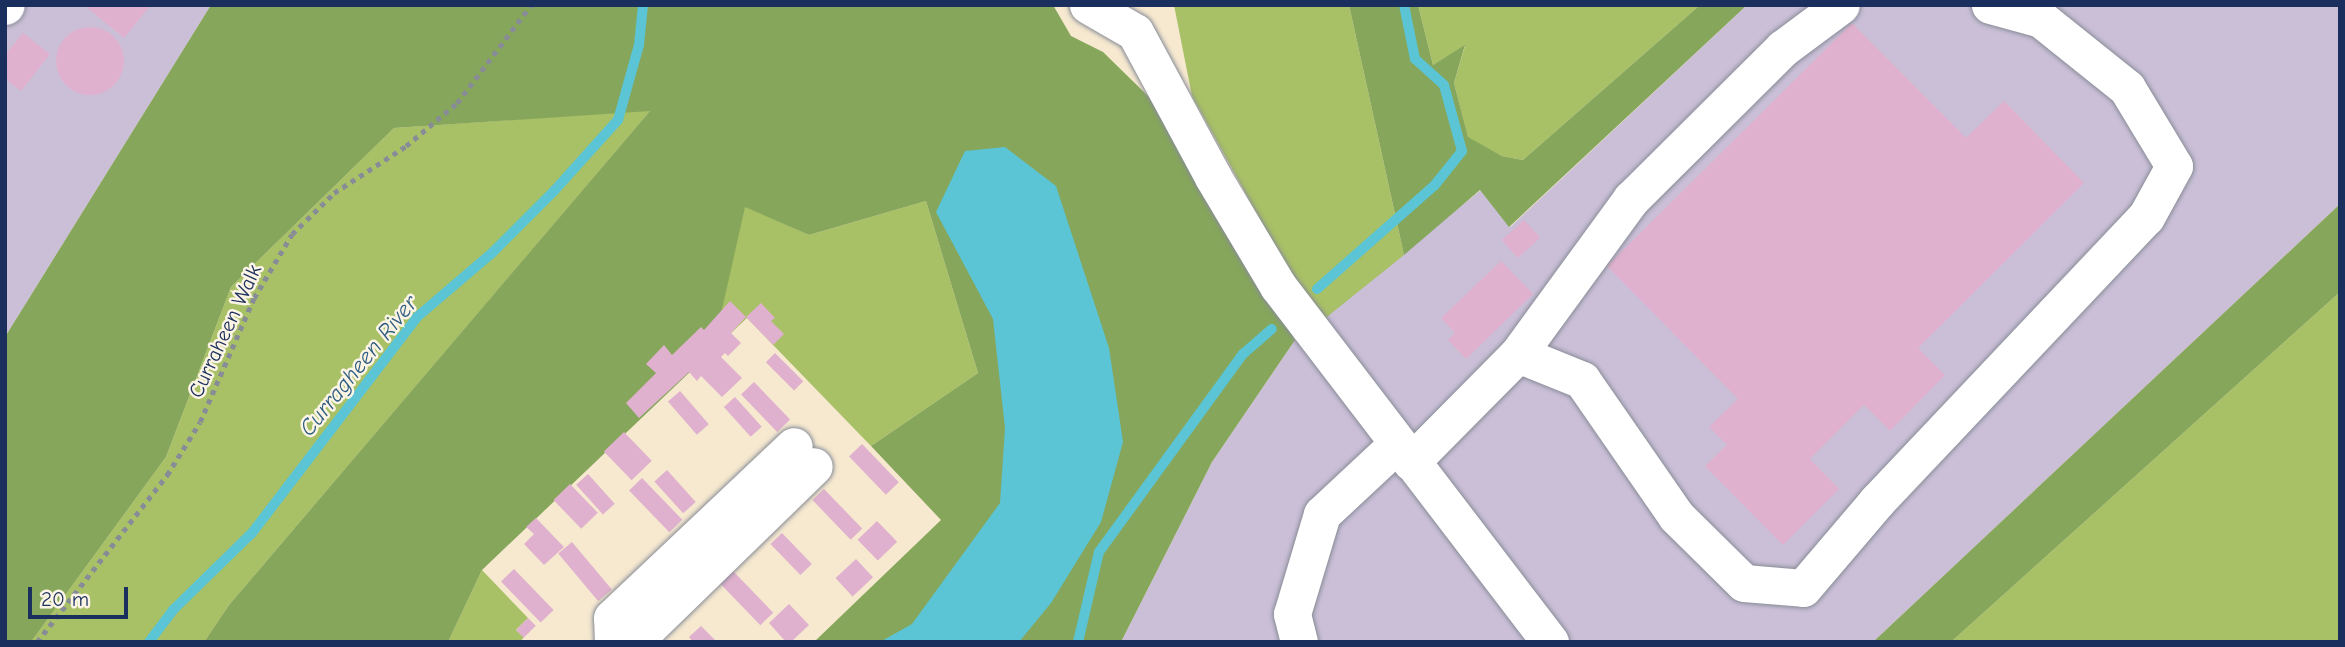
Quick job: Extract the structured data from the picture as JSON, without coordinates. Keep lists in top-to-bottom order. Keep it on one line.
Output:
{"streets":{"path":["Curraheen Walk"]},"water":["Curragheen River"],"scale_bar":"20 m"}
